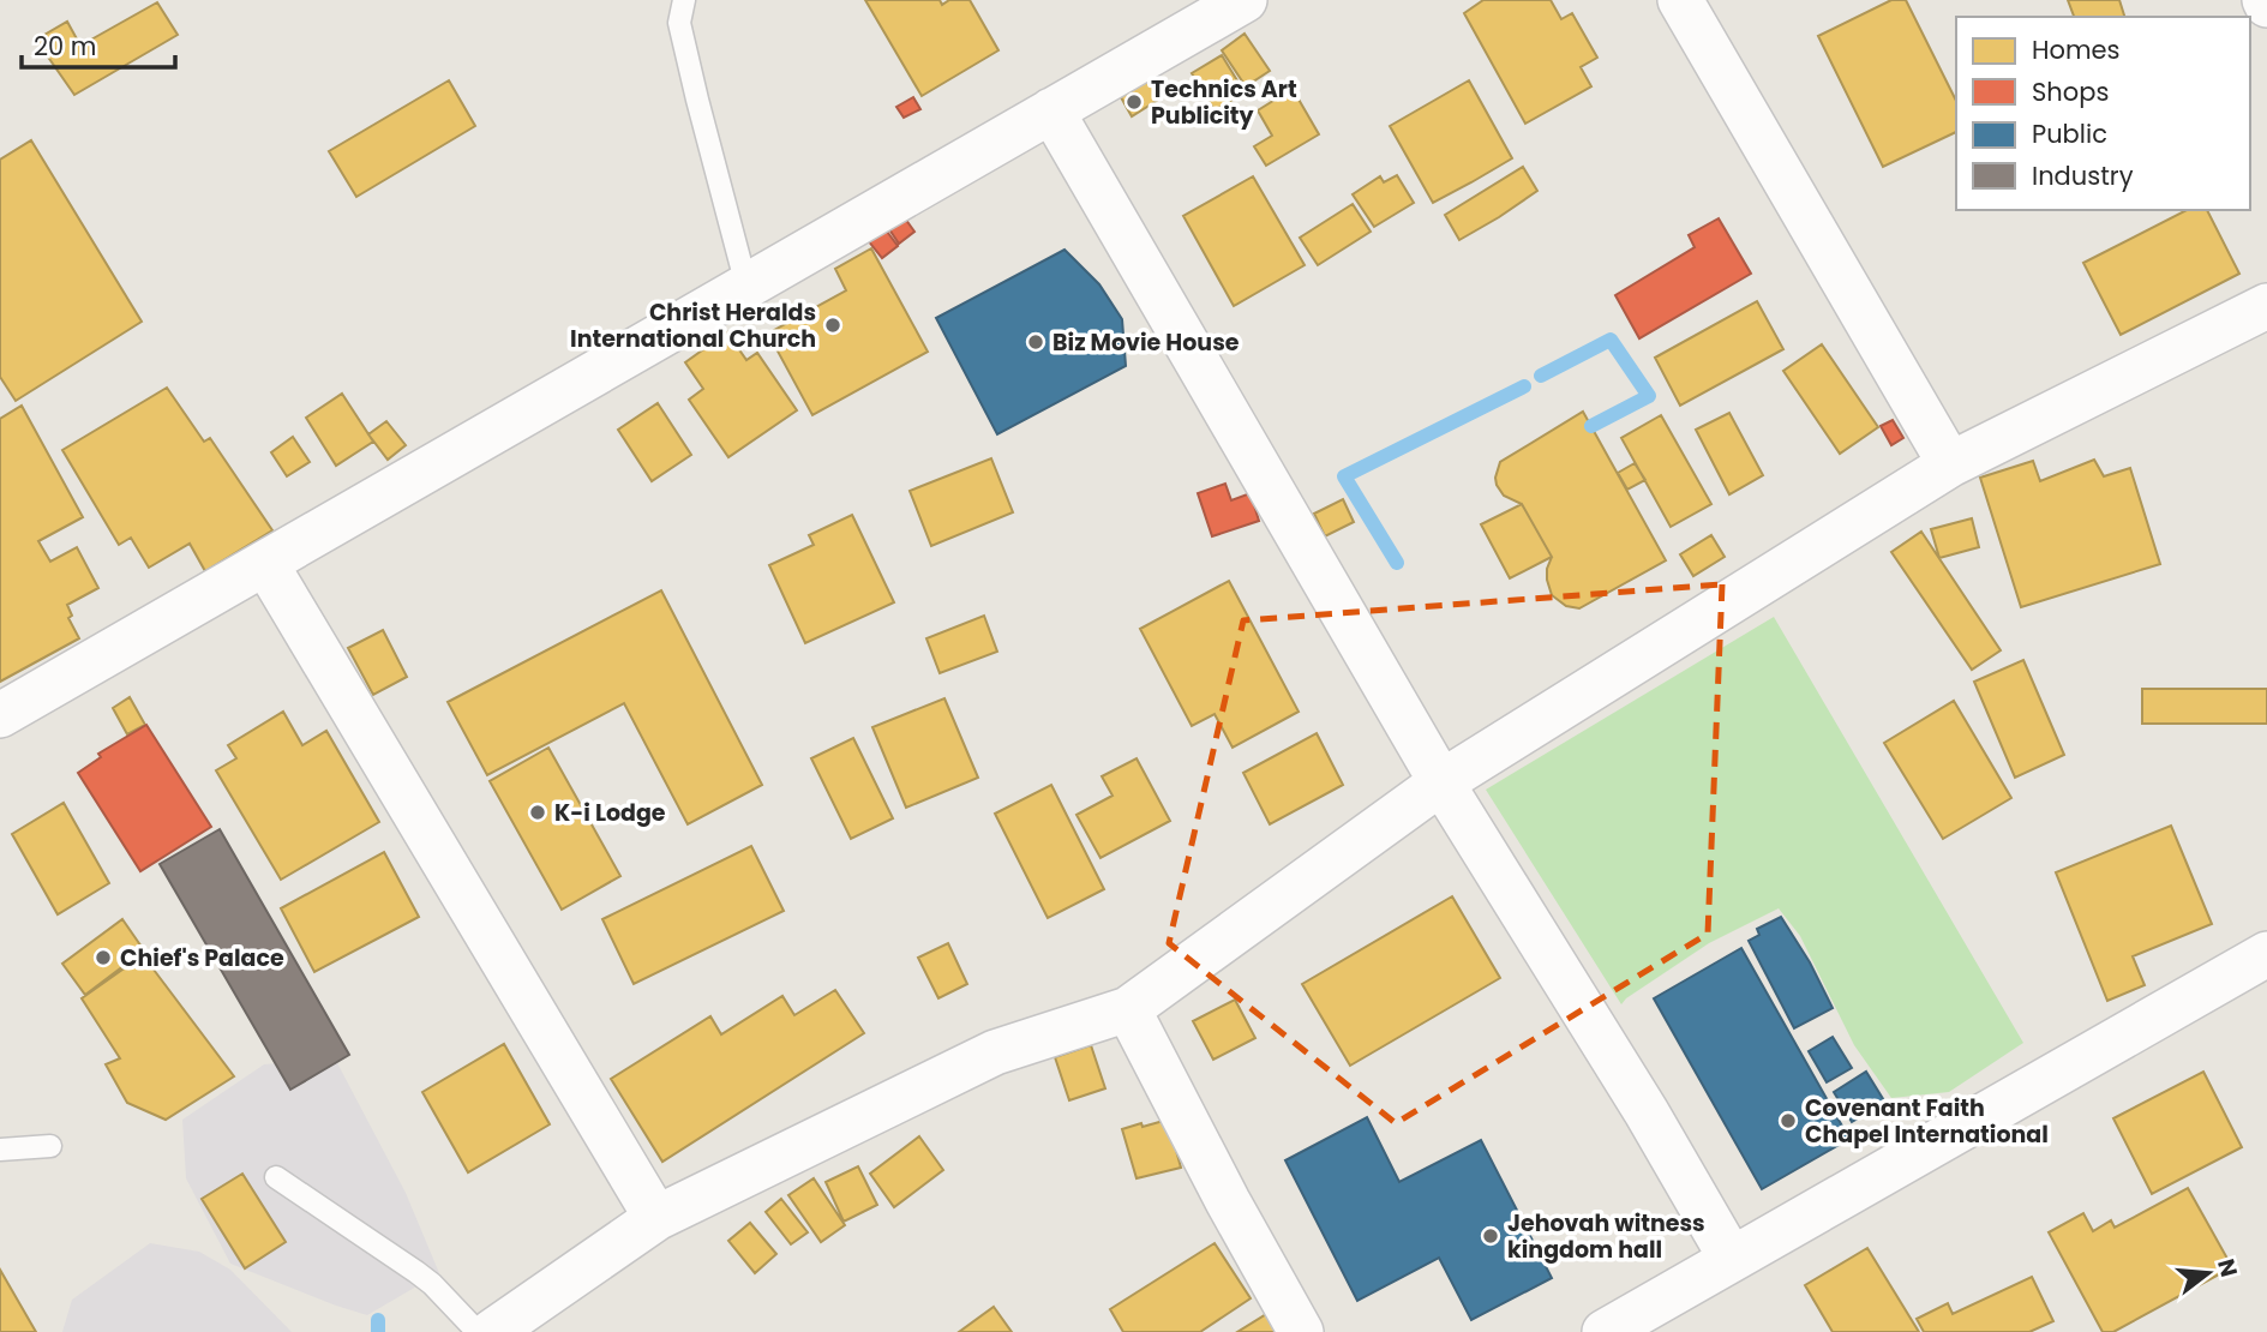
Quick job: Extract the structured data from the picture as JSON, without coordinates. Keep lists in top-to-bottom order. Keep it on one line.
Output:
{"places":["Technics Art Publicity","Christ Heralds International Church","Biz Movie House","K-i Lodge","Chief's Palace","Covenant Faith Chapel International","Jehovah witness kingdom hall"],"legend":["Homes","Shops","Public","Industry"],"scale_bar":"20 m","north":"right"}
